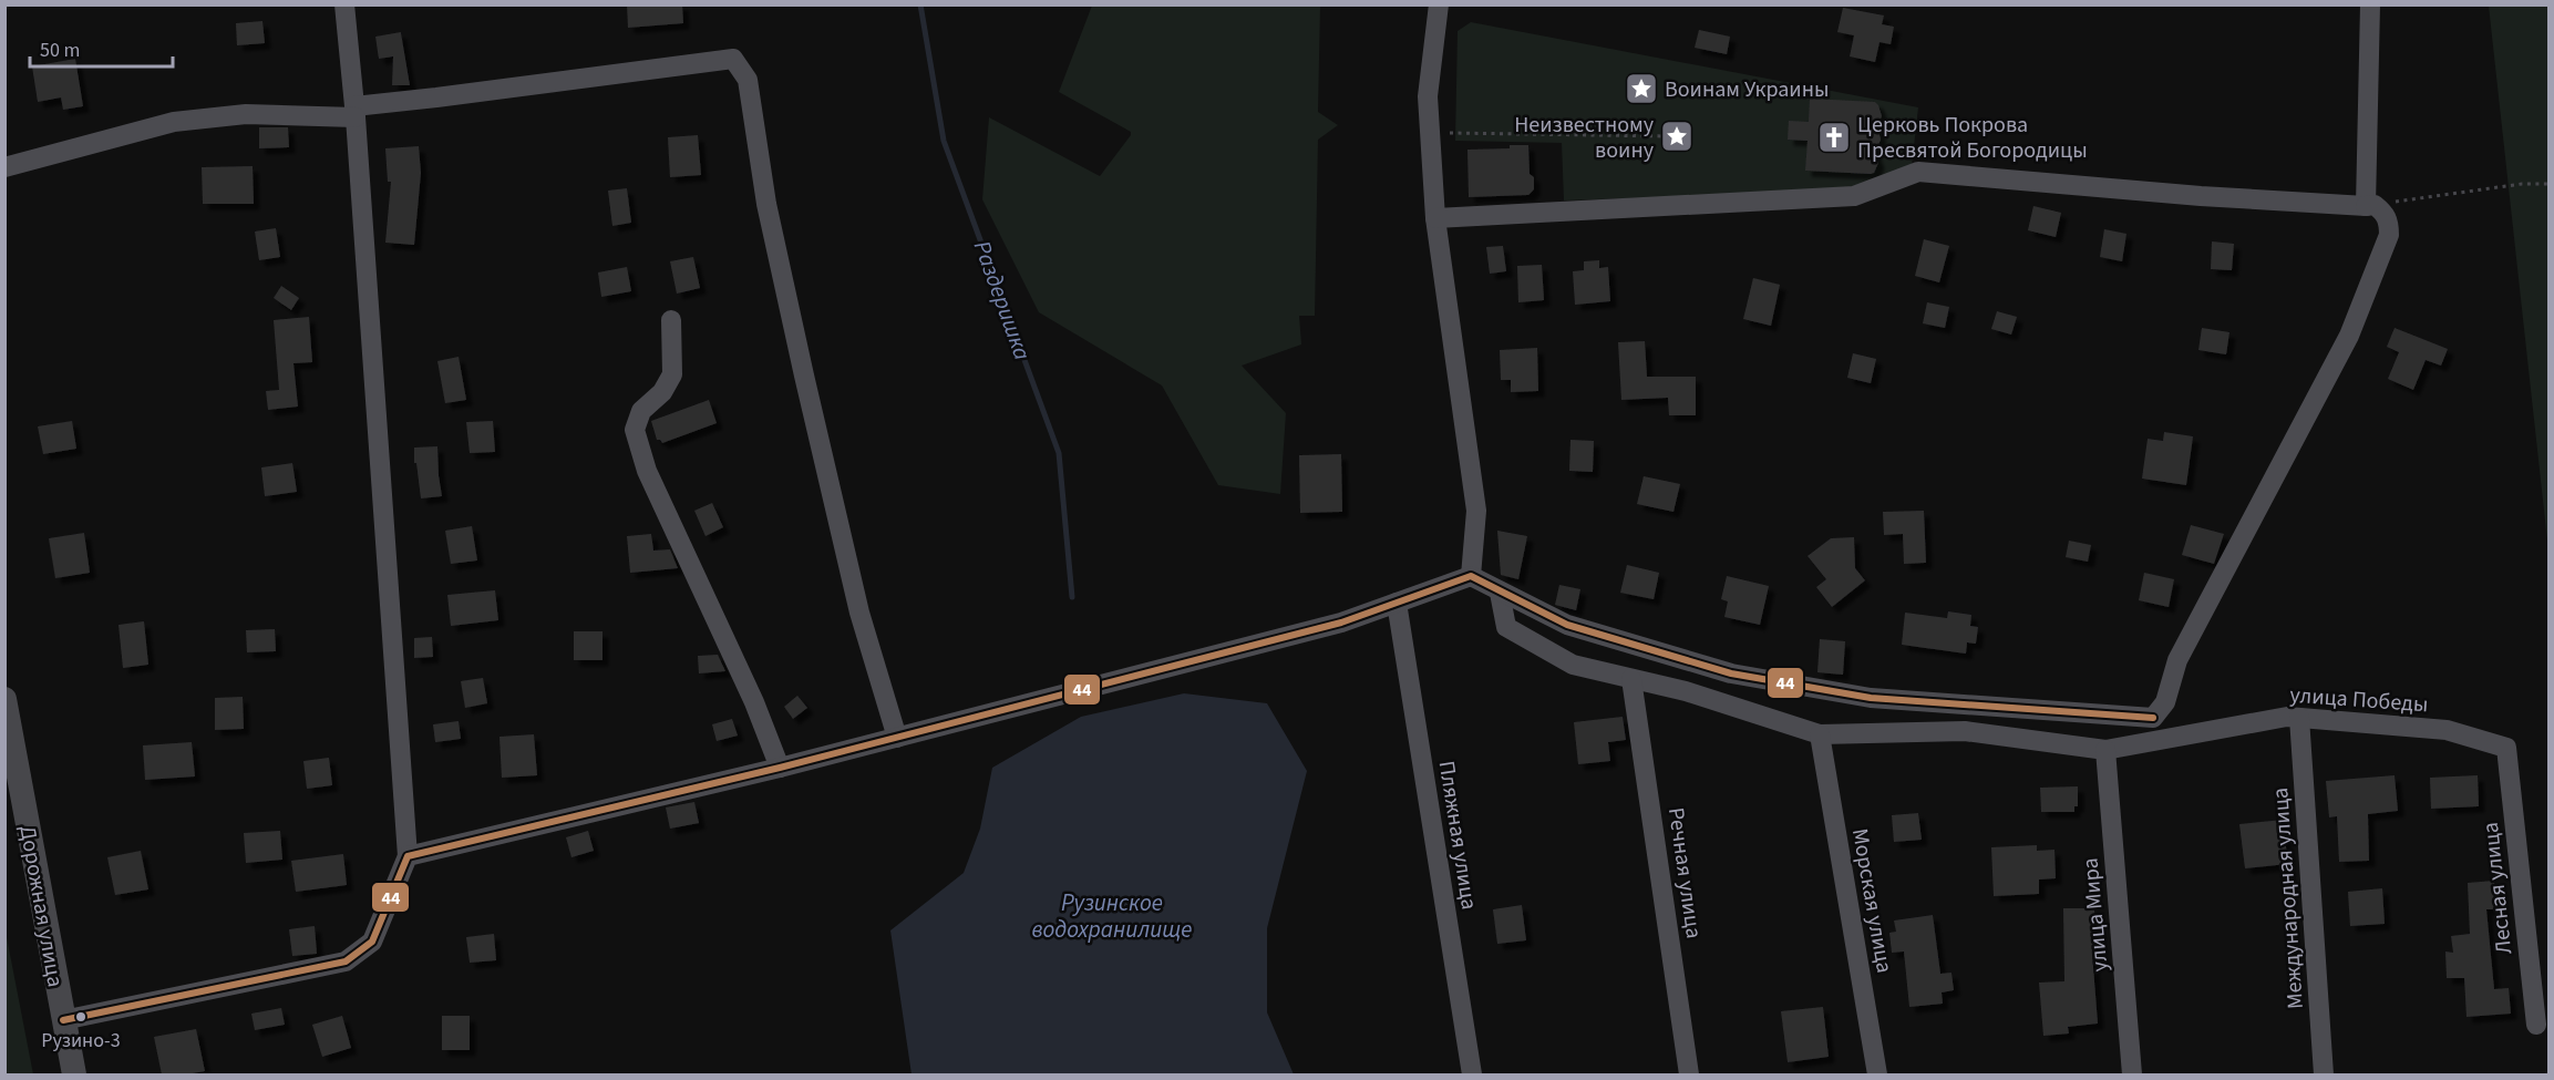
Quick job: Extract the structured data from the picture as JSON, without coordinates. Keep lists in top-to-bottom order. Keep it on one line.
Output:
{"streets":{"main road":["Дорожная улица"],"street":["улица Победы","Пляжная улица","Речная улица","Лесная улица","Международная улица","Морская улица","улица Мира"]},"crossings":[["улица Победы","Речная улица"],["улица Победы","Лесная улица"],["улица Победы","Международная улица"],["улица Победы","Морская улица"],["улица Победы","улица Мира"]],"water":["Раздеришка","Рузинское водохранилище"],"places":{"place":["Воинам Украины","Неизвестному воину"],"church":["Церковь Покрова Пресвятой Богородицы"],"other":["Рузино-3"]},"lines":["transit line 44"],"scale_bar":"50 m"}
